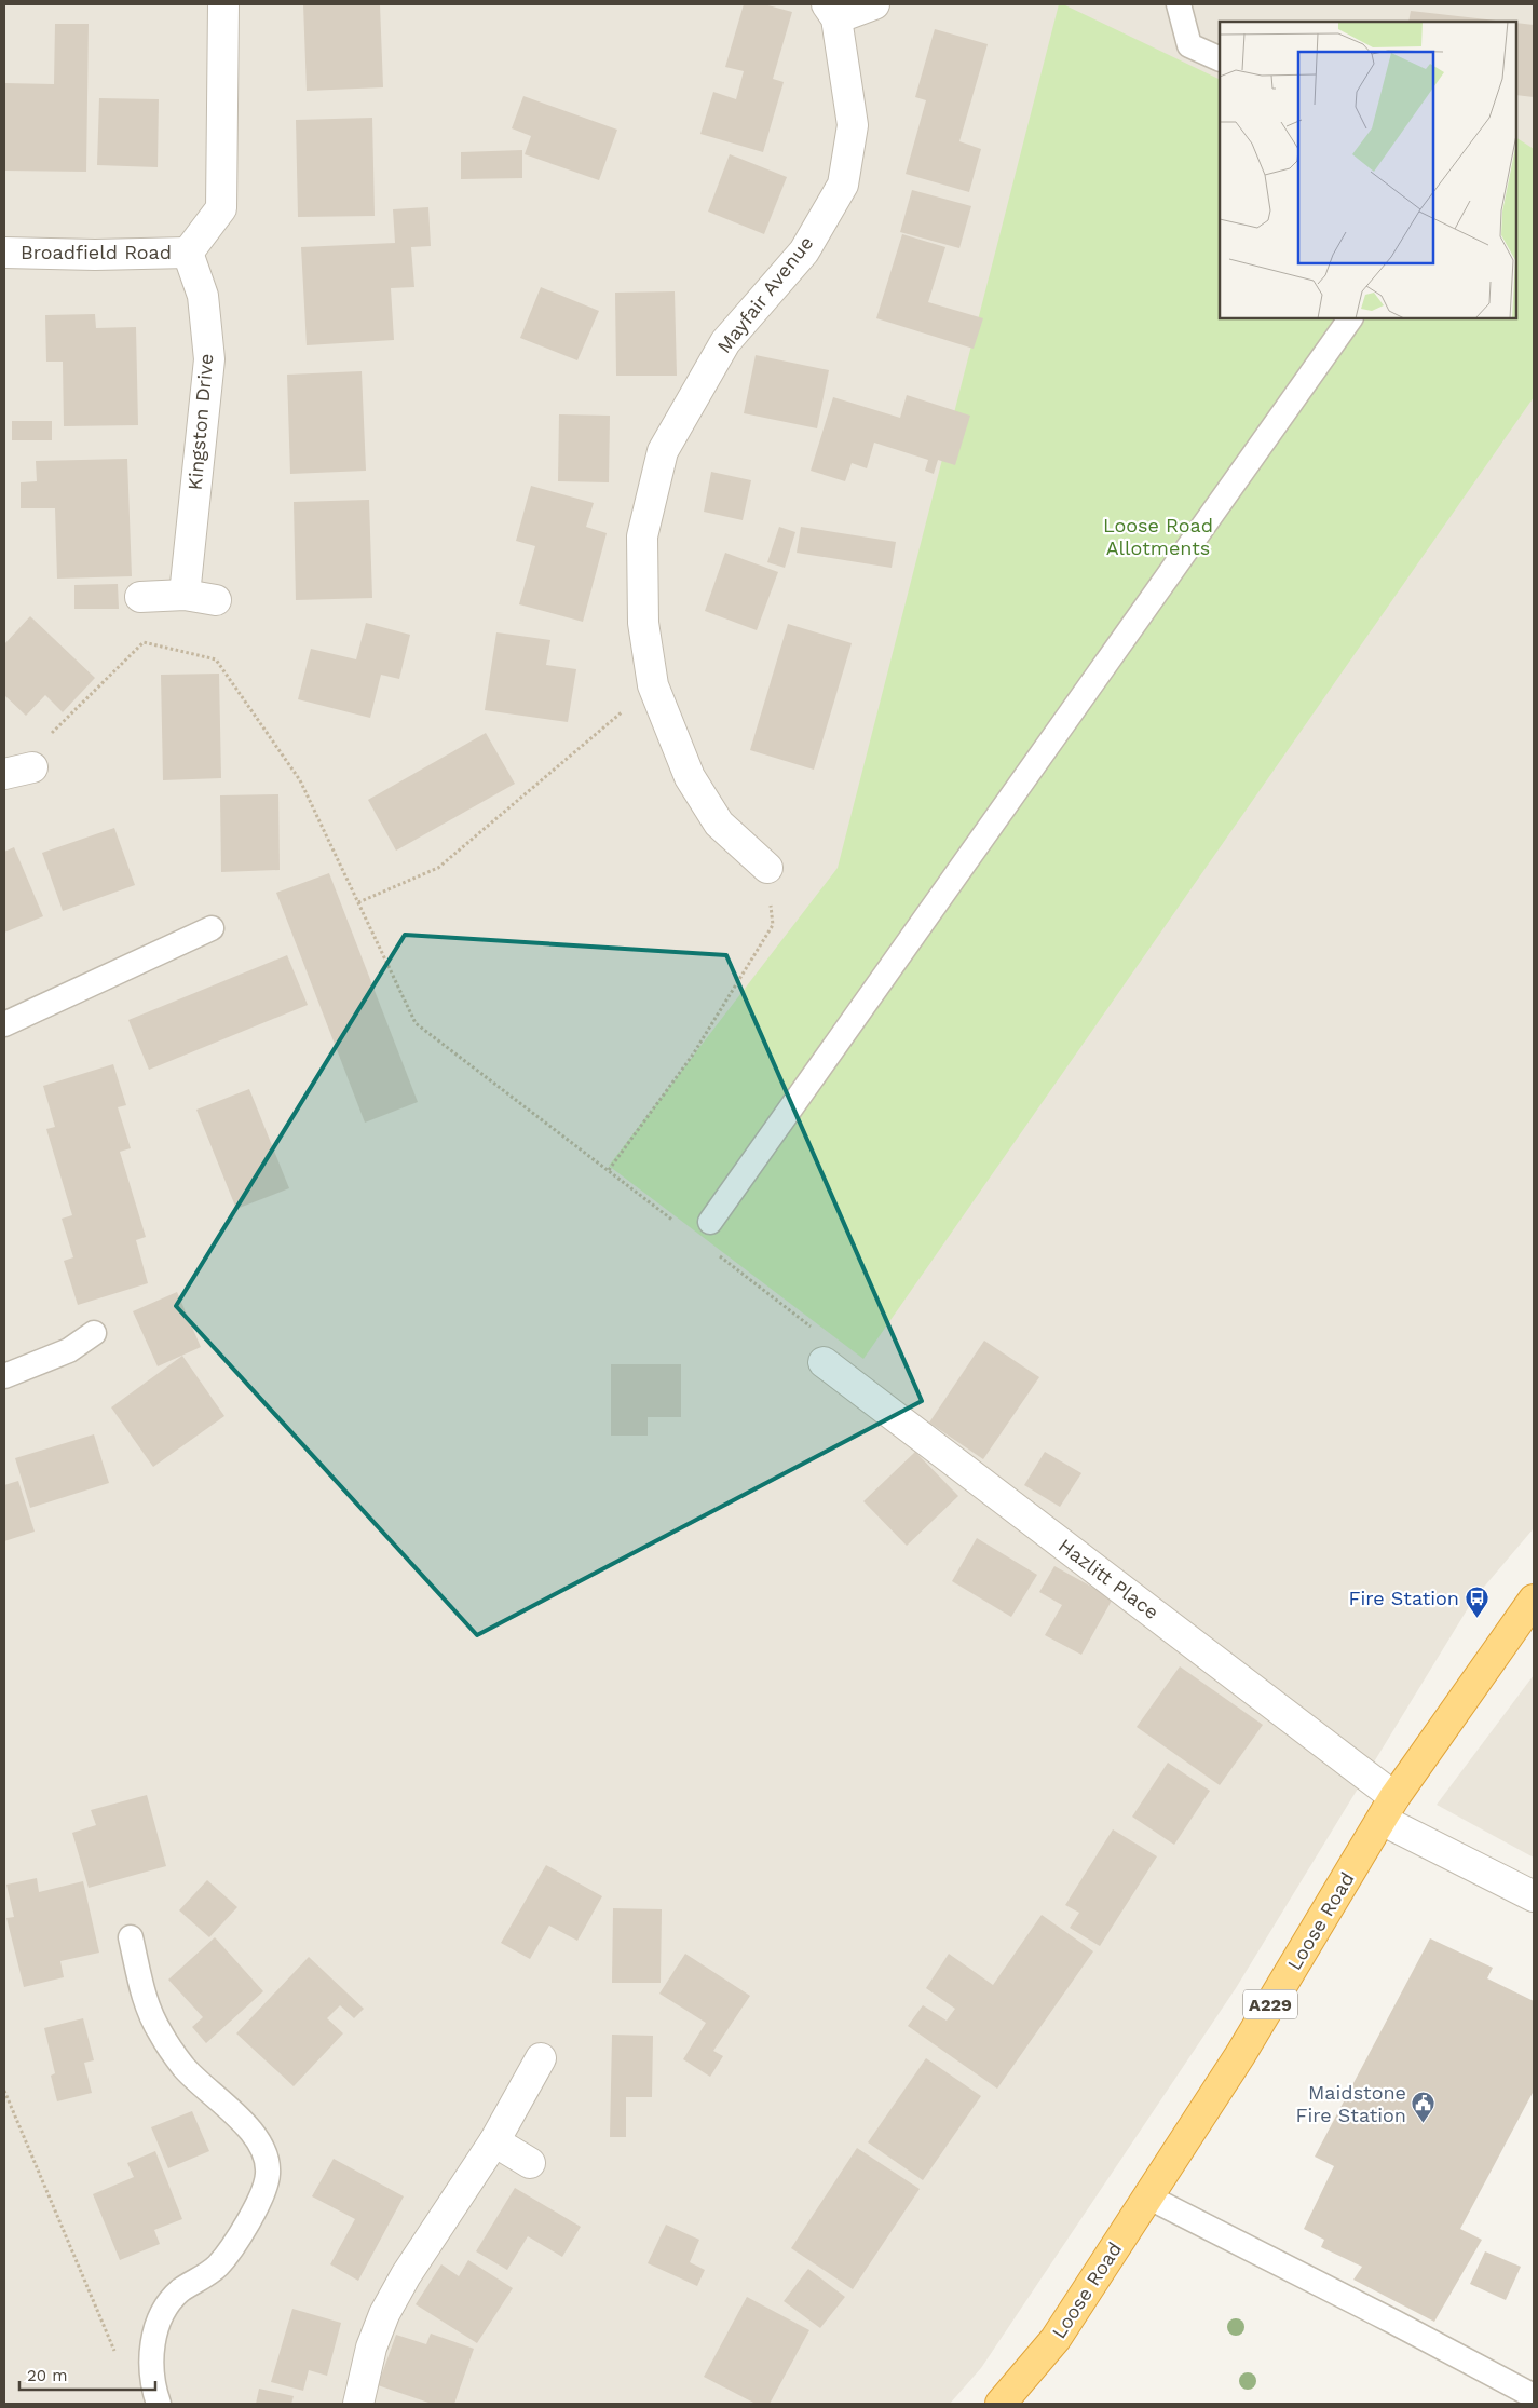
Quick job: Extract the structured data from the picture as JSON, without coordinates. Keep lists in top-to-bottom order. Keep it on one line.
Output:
{"streets":{"highway":["Loose Road","A229"],"street":["Broadfield Road","Mayfair Avenue","Kingston Drive","Hazlitt Place"]},"crossings":[["Broadfield Road","Kingston Drive"],["Hazlitt Place","Loose Road"]],"parks":["Loose Road Allotments"],"places":{"bus stop":["Fire Station"],"public building":["Maidstone Fire Station"]},"scale_bar":"20 m"}
